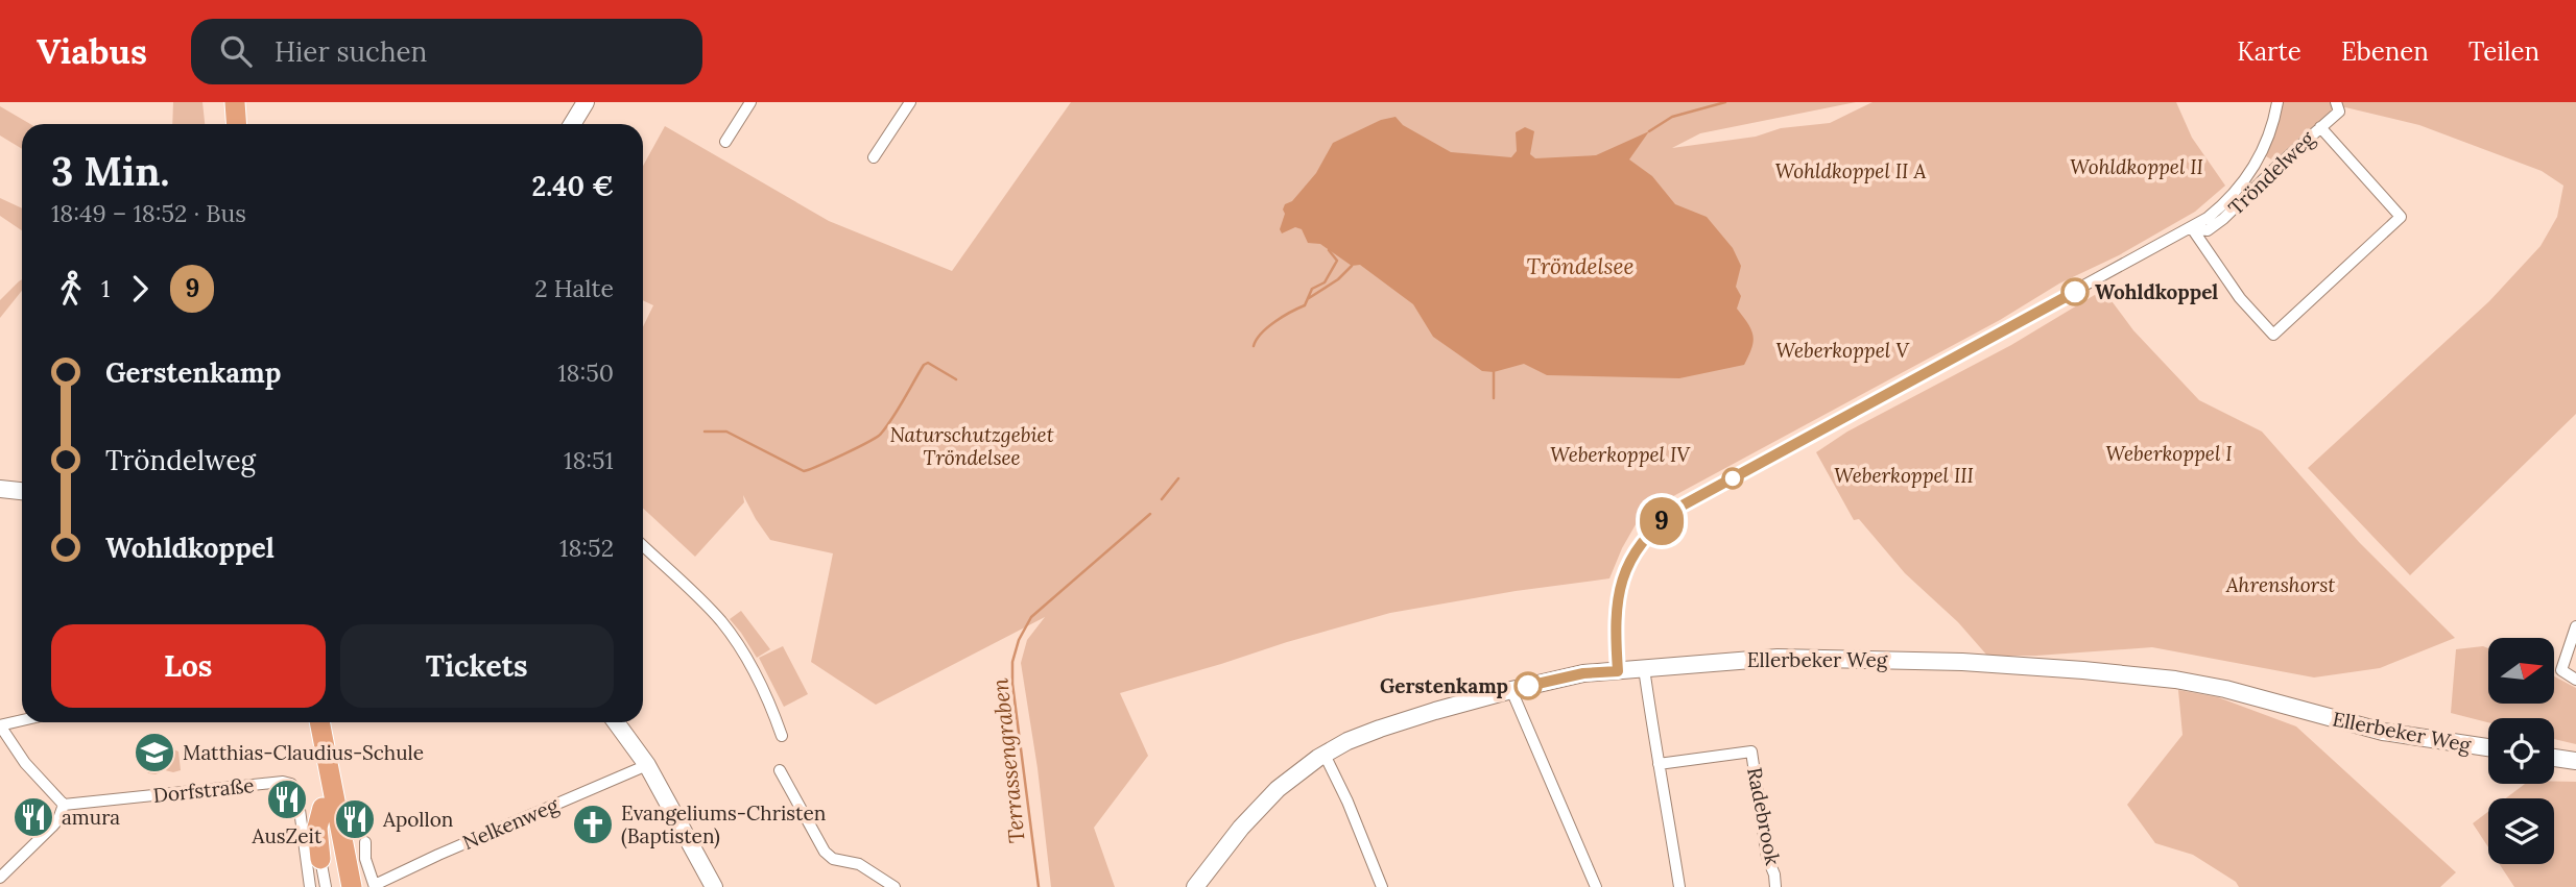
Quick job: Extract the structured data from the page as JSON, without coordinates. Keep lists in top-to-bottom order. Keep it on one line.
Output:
{"streets":{"street":["Tröndelweg","Ellerbeker Weg","Dorfstraße","Radebrook","Nelkenweg"]},"crossings":[["Tröndelweg","Ellerbeker Weg"]],"water":["Tröndelsee","Terrassengraben"],"parks":["Wohldkoppel II","Wohldkoppel II A","Weberkoppel V","Naturschutzgebiet Tröndelsee","Weberkoppel I","Weberkoppel IV","Weberkoppel III","Ahrenshorst"],"places":{"other":["Wohldkoppel","Gerstenkamp"],"school or university":["Matthias-Claudius-Schule"],"restaurant":["AusZeit","amura","Apollon"],"church":["Evangeliums-Christen (Baptisten)"]},"lines":["bus line 9"],"north":"right","page":{"header":"Viabus","search":"Hier suchen","nav":["Karte","Ebenen","Teilen"],"on_map":"9","heading":["3 Min.","18:49 – 18:52 · Bus","2.40 €"],"legs":["1","9","2 Halte"],"list":[{"name":"Gerstenkamp","value":"18:50"},{"name":"Tröndelweg","value":"18:51"},{"name":"Wohldkoppel","value":"18:52"}],"buttons":["Los","Tickets"]}}
